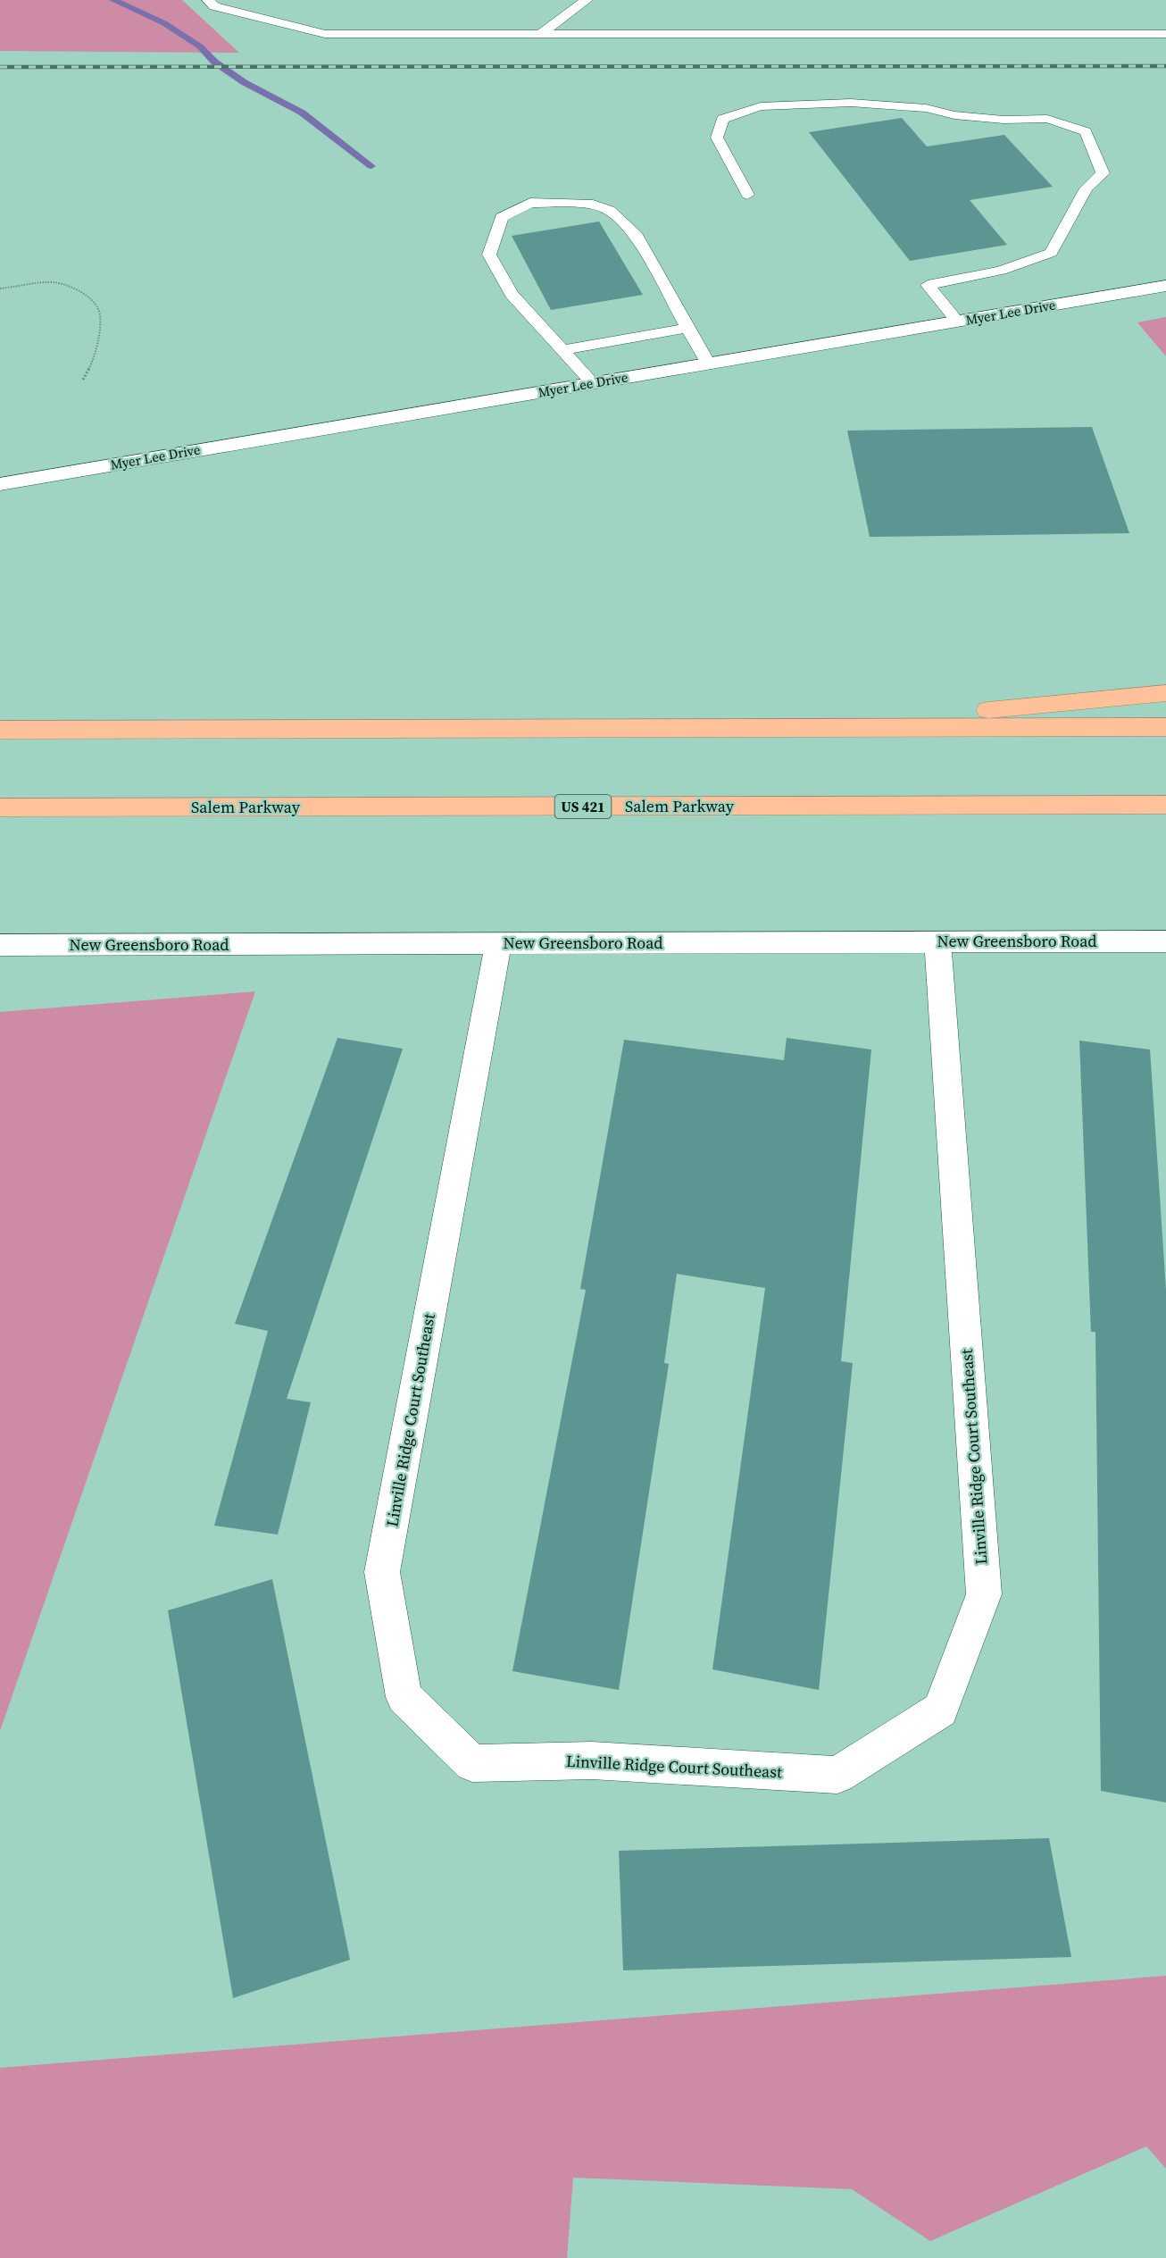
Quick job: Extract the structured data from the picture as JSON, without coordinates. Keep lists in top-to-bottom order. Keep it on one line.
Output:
{"streets":{"highway":["US 421","Salem Parkway"],"street":["Myer Lee Drive","New Greensboro Road","Linville Ridge Court Southeast"]},"crossings":[["New Greensboro Road","Linville Ridge Court Southeast"]]}
